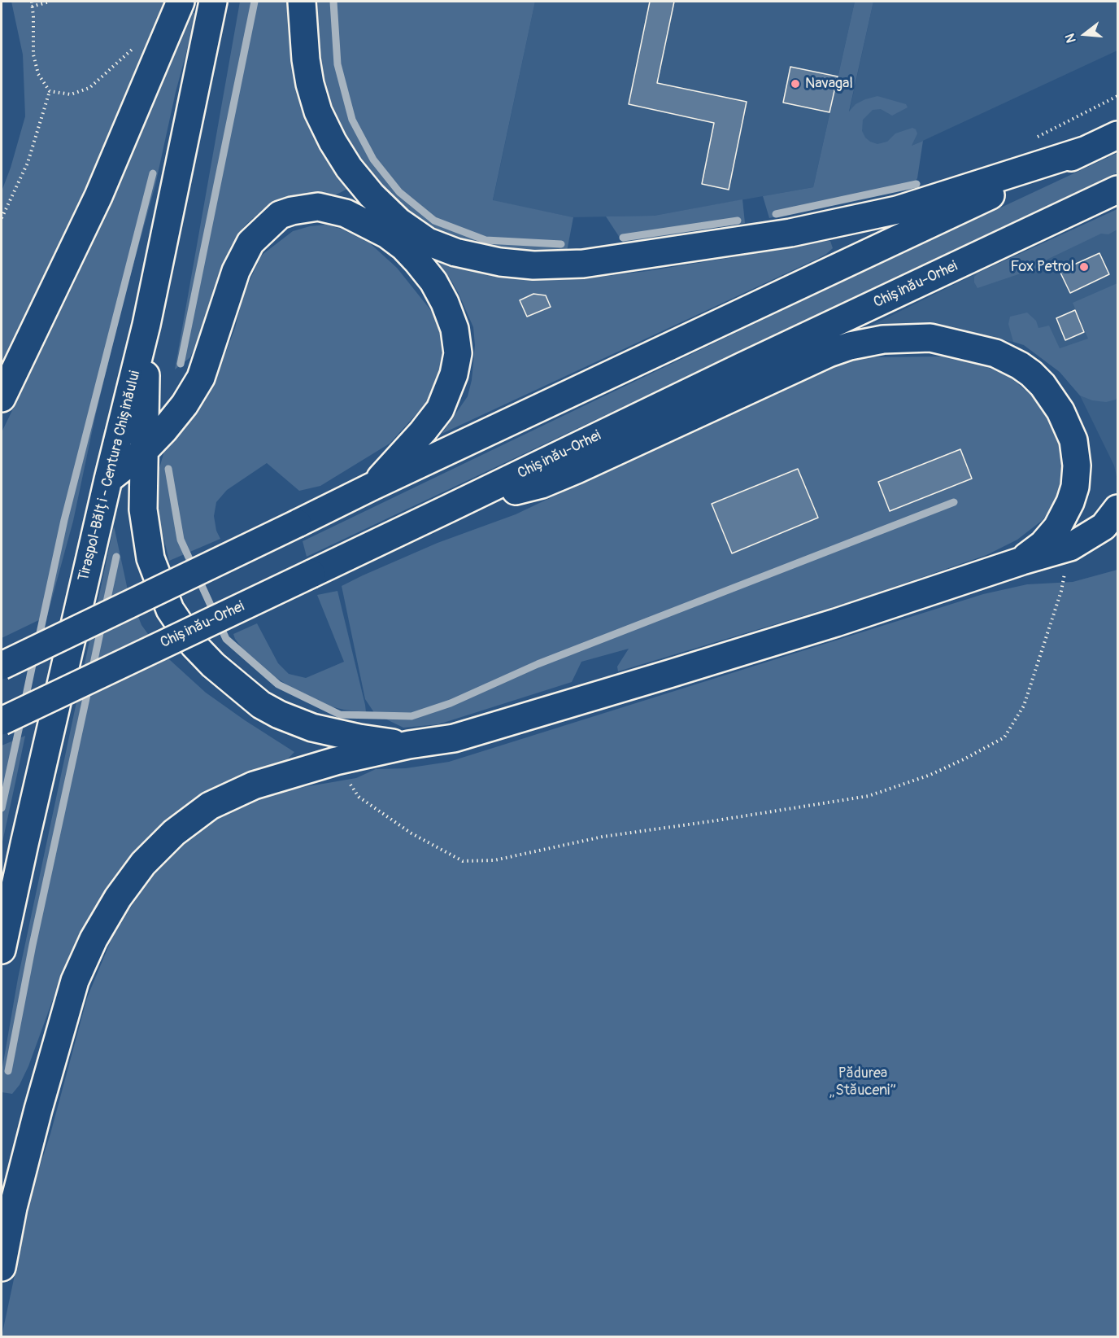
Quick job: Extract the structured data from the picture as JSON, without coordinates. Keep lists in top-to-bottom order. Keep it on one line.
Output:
{"streets":{"highway":["Chișinău-Orhei","Tiraspol-Bălți - Centura Chișinăului"]},"parks":["Pădurea „Stăuceni”"],"places":["Navagal","Fox Petrol"],"north":"left"}
